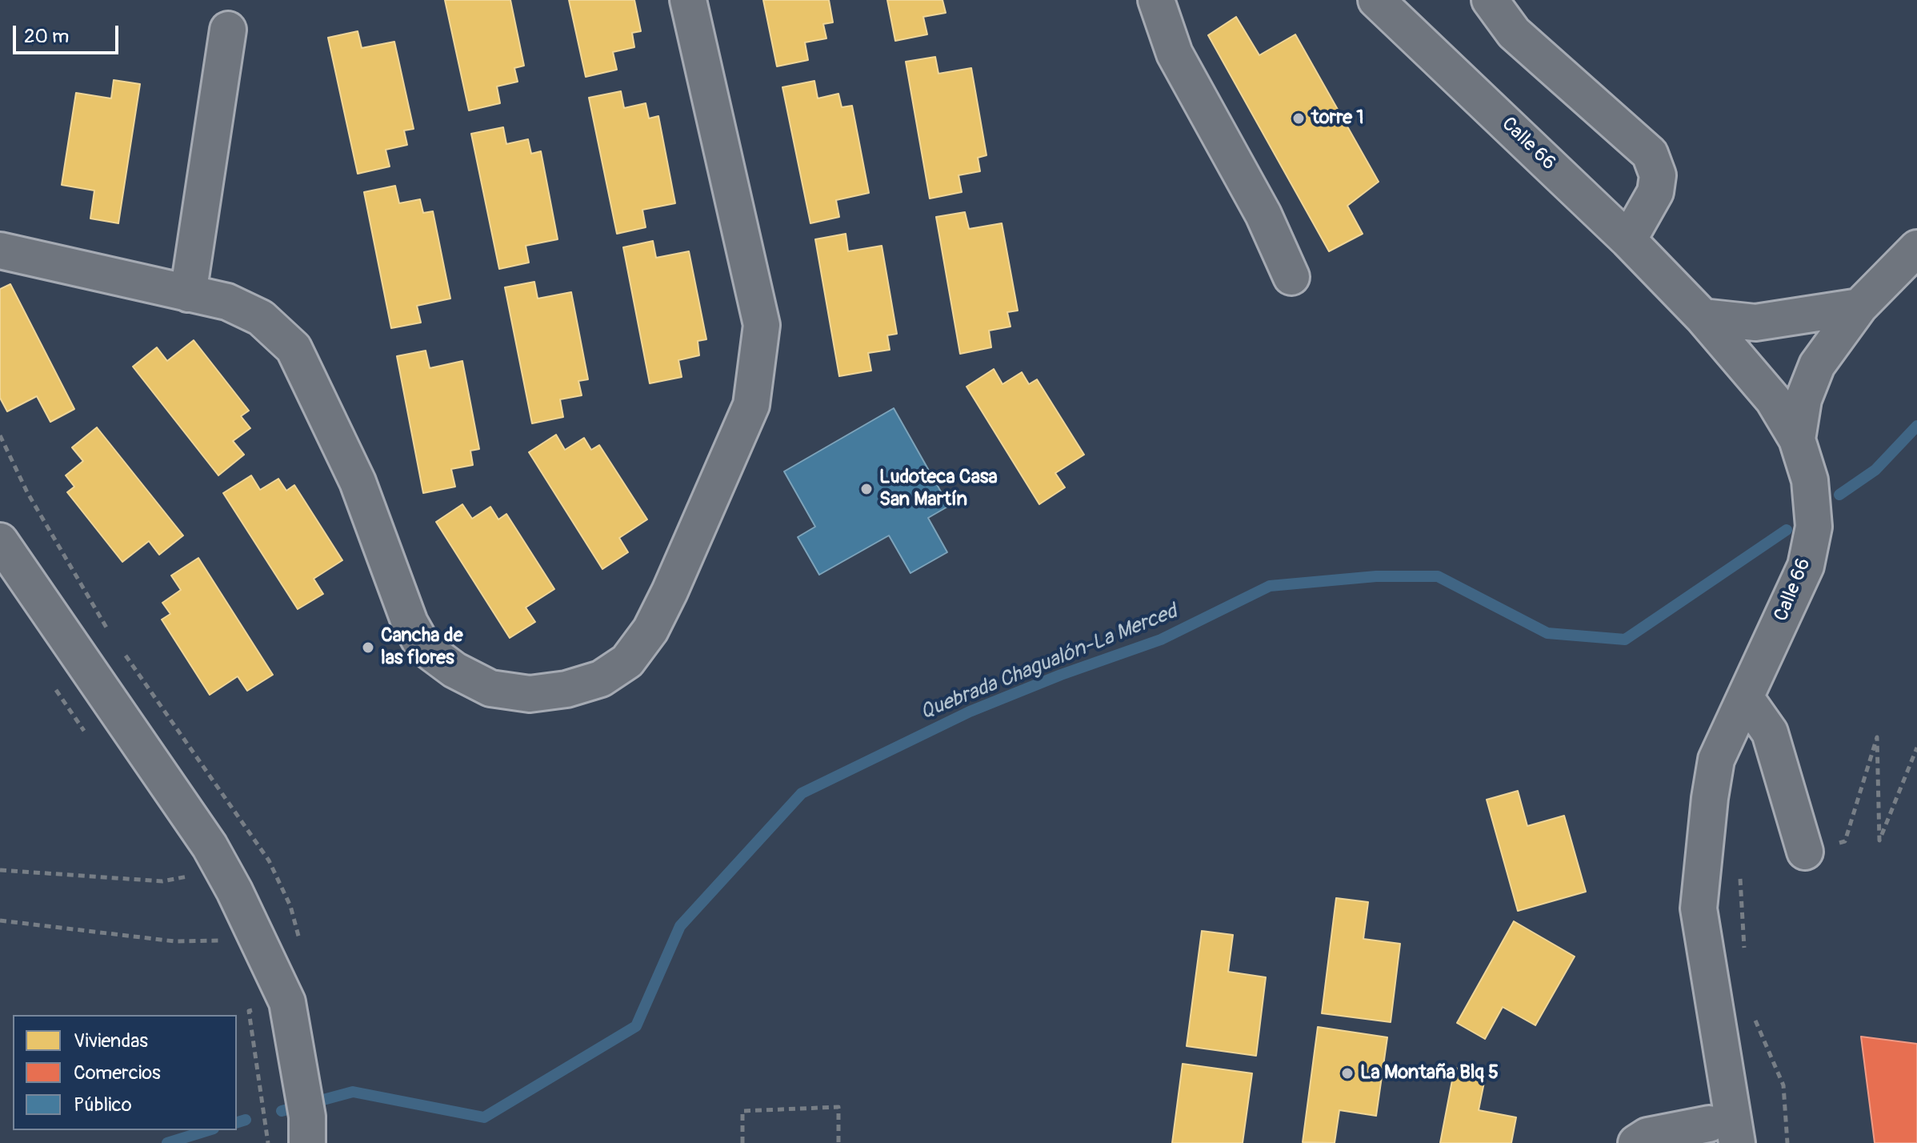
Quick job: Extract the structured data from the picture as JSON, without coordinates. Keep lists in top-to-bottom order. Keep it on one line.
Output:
{"streets":{"street":["Calle 66"]},"water":["Quebrada Chagualón-La Merced"],"places":["torre 1","Ludoteca Casa San Martín","Cancha de las flores","La Montaña Blq 5"],"legend":["Viviendas","Comercios","Público"],"scale_bar":"20 m"}
